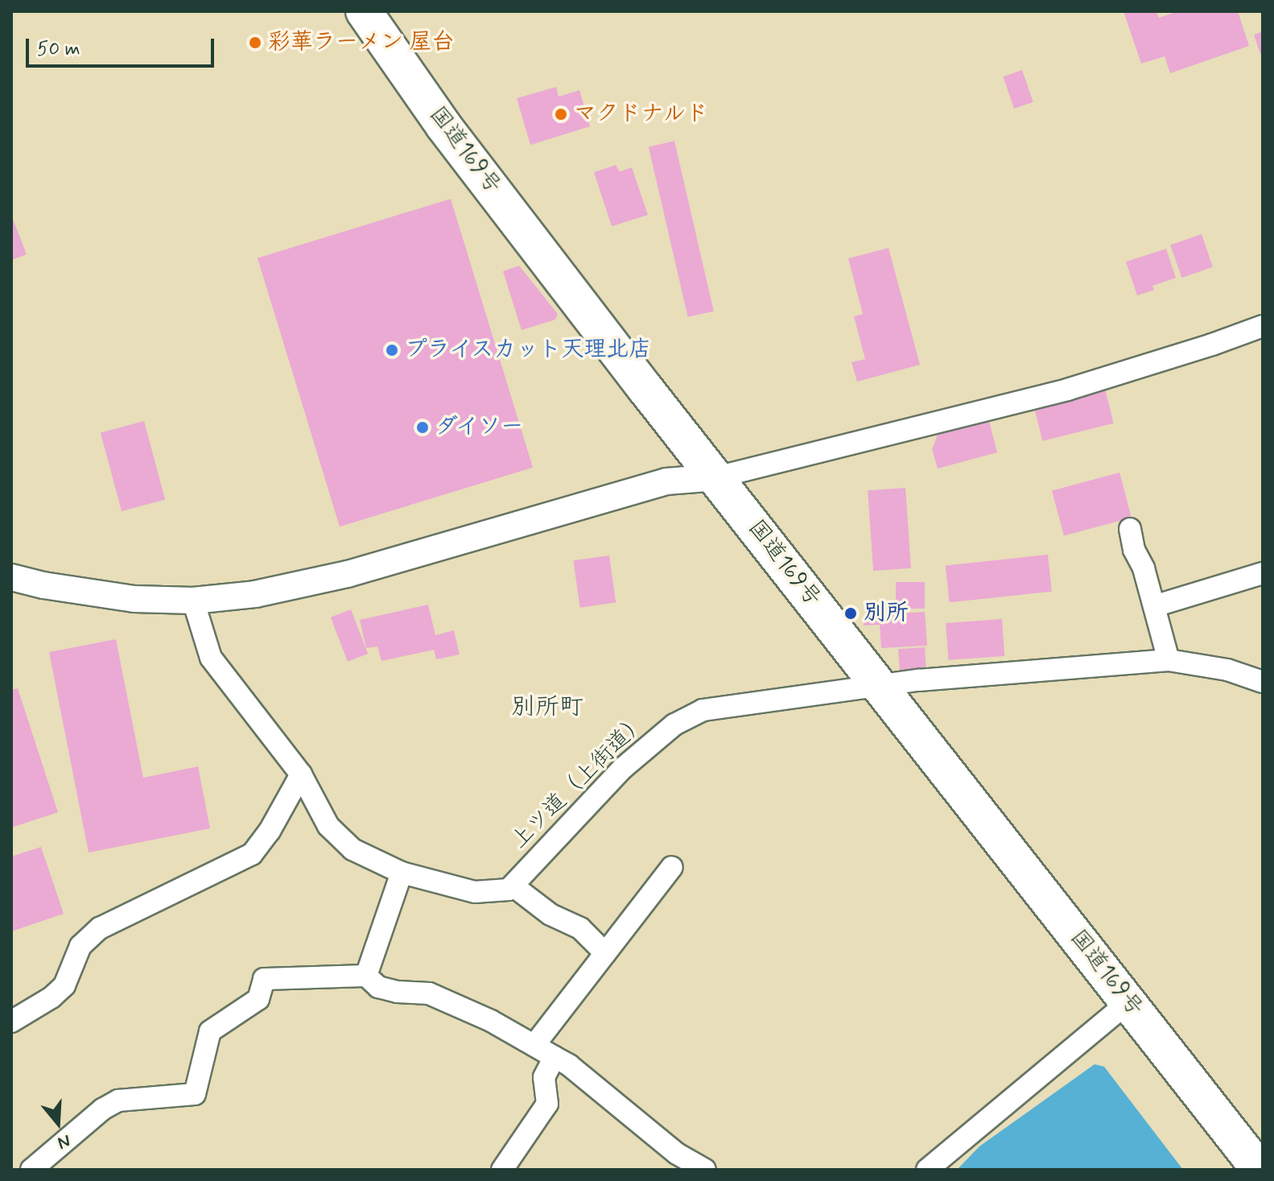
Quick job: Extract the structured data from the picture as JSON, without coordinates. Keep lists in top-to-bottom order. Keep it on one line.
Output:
{"streets":{"highway":["国道169号"],"street":["上ツ道（上街道）"]},"crossings":[["国道169号","上ツ道（上街道）"]],"districts":["別所町"],"places":["彩華ラーメン 屋台","マクドナルド","プライスカット天理北店","ダイソー","別所"],"scale_bar":"50 m","north":"bottom"}
